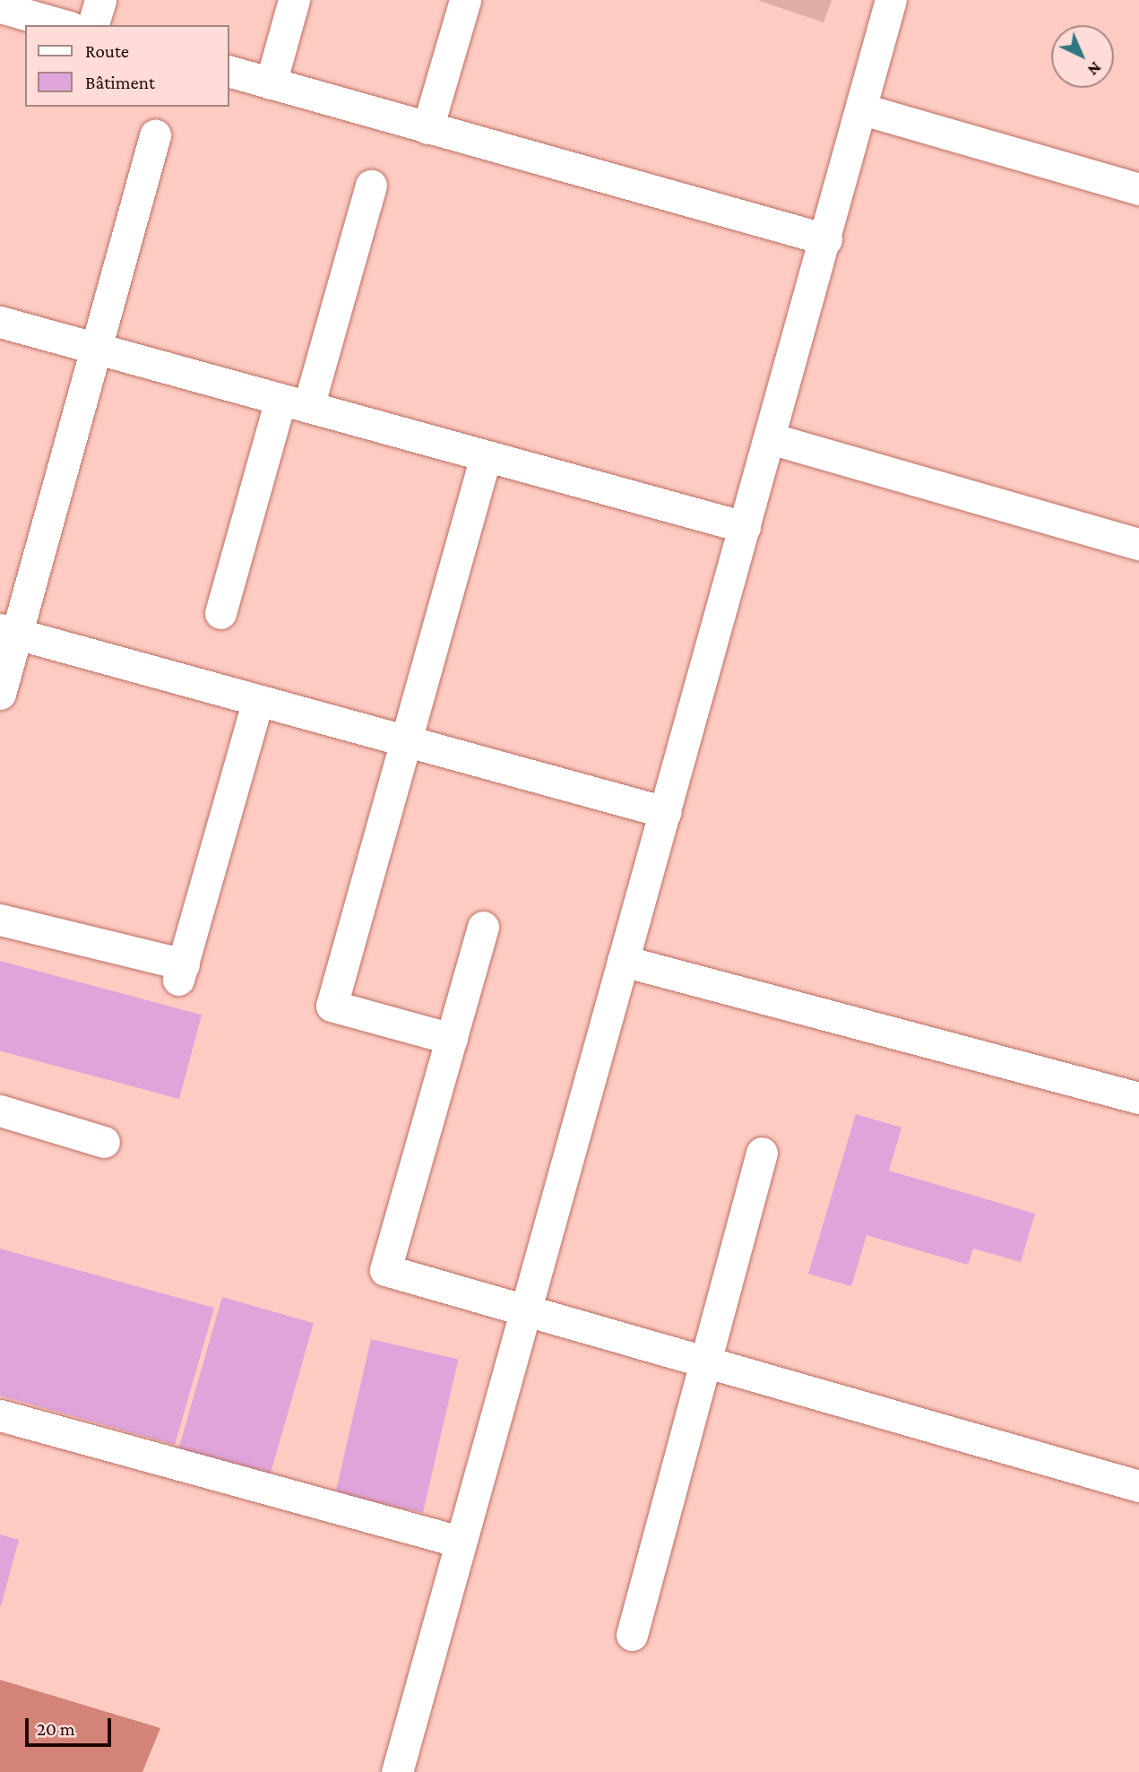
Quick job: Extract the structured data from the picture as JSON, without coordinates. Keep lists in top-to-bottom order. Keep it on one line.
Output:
{"legend":["Route","Bâtiment"],"scale_bar":"20 m","north":"bottom right"}
